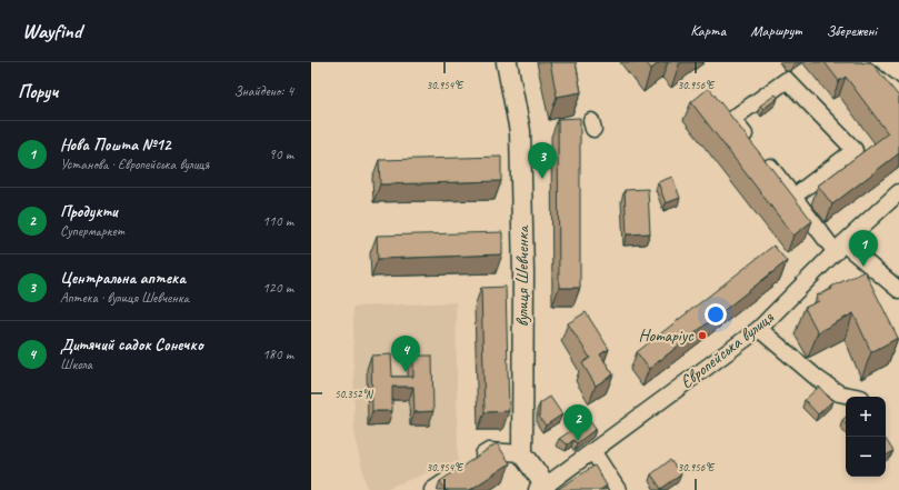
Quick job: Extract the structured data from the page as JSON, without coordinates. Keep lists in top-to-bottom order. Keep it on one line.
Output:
{"streets":{"main road":["вулиця Шевченка"],"street":["Європейська вулиця"]},"places":["Нотаріус"],"page":{"header":"Wayfind","nav":["Карта","Маршрут","Збережені"],"heading":["Поруч","Знайдено: 4"],"list":[{"mark":"1","name":"Нова Пошта №12","note":"Установа · Європейська вулиця","value":"90 m"},{"mark":"2","name":"Продукти","note":"Супермаркет","value":"110 m"},{"mark":"3","name":"Центральна аптека","note":"Аптека · вулиця Шевченка","value":"120 m"},{"mark":"4","name":"Дитячий садок Сонечко","note":"Школа","value":"180 m"}],"pins":["3","1","4","2"],"map_buttons":["+","−"]},"coordinates":["30.954°E","30.956°E","50.352°N"]}
